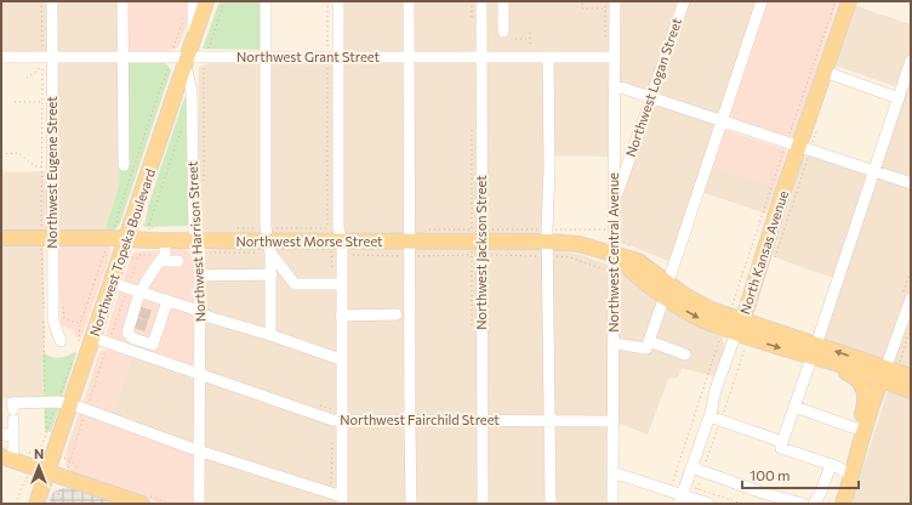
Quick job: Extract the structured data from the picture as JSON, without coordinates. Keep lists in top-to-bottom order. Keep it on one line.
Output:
{"streets":{"main road":["Northwest Morse Street","Northwest Topeka Boulevard","North Kansas Avenue"],"street":["Northwest Grant Street","Northwest Logan Street","Northwest Eugene Street","Northwest Harrison Street","Northwest Jackson Street","Northwest Central Avenue","Northwest Fairchild Street"]},"crossings":[["Northwest Grant Street","Northwest Eugene Street"],["Northwest Grant Street","Northwest Harrison Street"],["Northwest Grant Street","Northwest Topeka Boulevard"],["Northwest Grant Street","Northwest Jackson Street"],["Northwest Grant Street","Northwest Central Avenue"],["Northwest Logan Street","Northwest Central Avenue"],["Northwest Eugene Street","Northwest Morse Street"],["Northwest Harrison Street","Northwest Morse Street"],["Northwest Harrison Street","Northwest Topeka Boulevard"],["Northwest Harrison Street","Northwest Fairchild Street"],["Northwest Morse Street","Northwest Topeka Boulevard"],["Northwest Morse Street","Northwest Jackson Street"],["Northwest Morse Street","Northwest Central Avenue"],["Northwest Morse Street","North Kansas Avenue"],["Northwest Topeka Boulevard","Northwest Fairchild Street"],["Northwest Jackson Street","Northwest Fairchild Street"],["Northwest Central Avenue","Northwest Fairchild Street"]],"scale_bar":"100 m","north":"top"}
